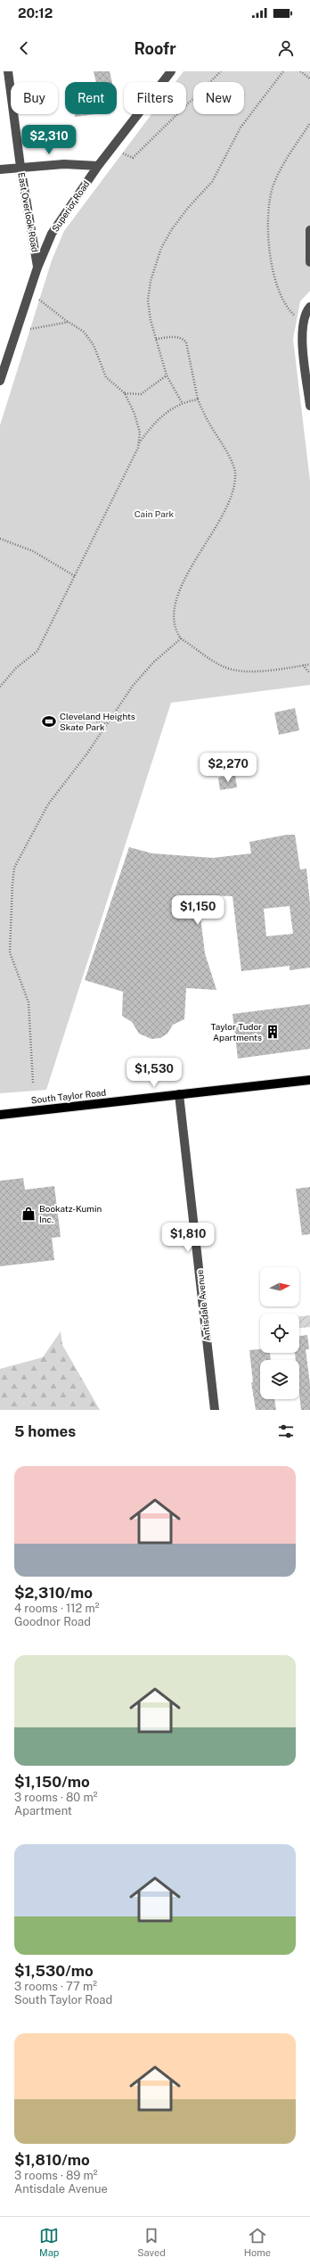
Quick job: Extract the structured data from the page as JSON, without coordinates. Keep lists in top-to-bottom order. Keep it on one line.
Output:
{"streets":{"main road":["South Taylor Road"],"street":["Superior Road","East Overlook Road","Antisdale Avenue"]},"crossings":[["Superior Road","East Overlook Road"],["South Taylor Road","Antisdale Avenue"]],"parks":["Cain Park"],"places":{"sports":["Cleveland Heights Skate Park"],"building":["Taylor Tudor Apartments"],"shop":["Bookatz-Kumin Inc."]},"north":"right","page":{"status":"20:12","header":"Roofr","chip":["Buy","Rent","Filters","New"],"price":["$2,310","$2,270","$1,150","$1,530","$1,810"],"heading":"5 homes","list":[{"name":"$2,310/mo","note":"4 rooms · 112 m² · Goodnor Road"},{"name":"$1,150/mo","note":"3 rooms · 80 m² · Apartment"},{"name":"$1,530/mo","note":"3 rooms · 77 m² · South Taylor Road"},{"name":"$1,810/mo","note":"3 rooms · 89 m² · Antisdale Avenue"}],"tabs":["Map","Saved","Home"]}}
